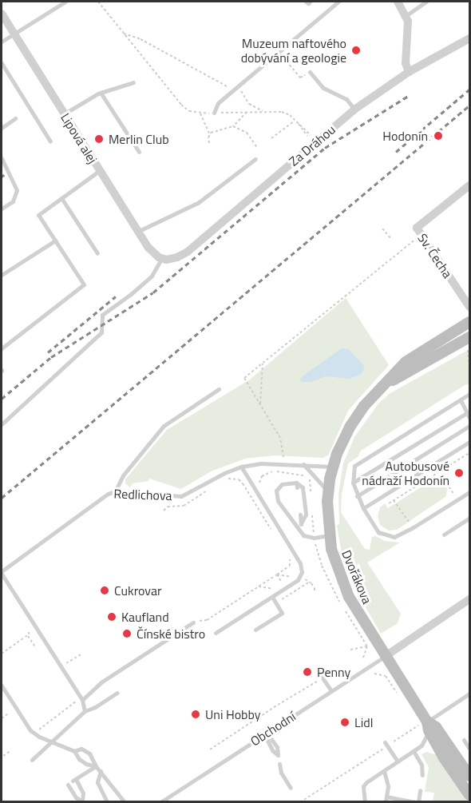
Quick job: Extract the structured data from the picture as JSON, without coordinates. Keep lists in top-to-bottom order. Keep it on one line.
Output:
{"streets":{"main road":["Dvořákova"],"street":["Lipová alej","Za Dráhou","Sv. Čecha"],"lane":["Redlichova","Obchodní"]},"crossings":[["Lipová alej","Za Dráhou"],["Redlichova","Dvořákova"],["Dvořákova","Obchodní"]],"places":["Muzeum naftového dobývání a geologie","Hodonín","Merlin Club","Autobusové nádraží Hodonín","Cukrovar","Kaufland","Čínské bistro","Penny","Uni Hobby","Lidl"]}
